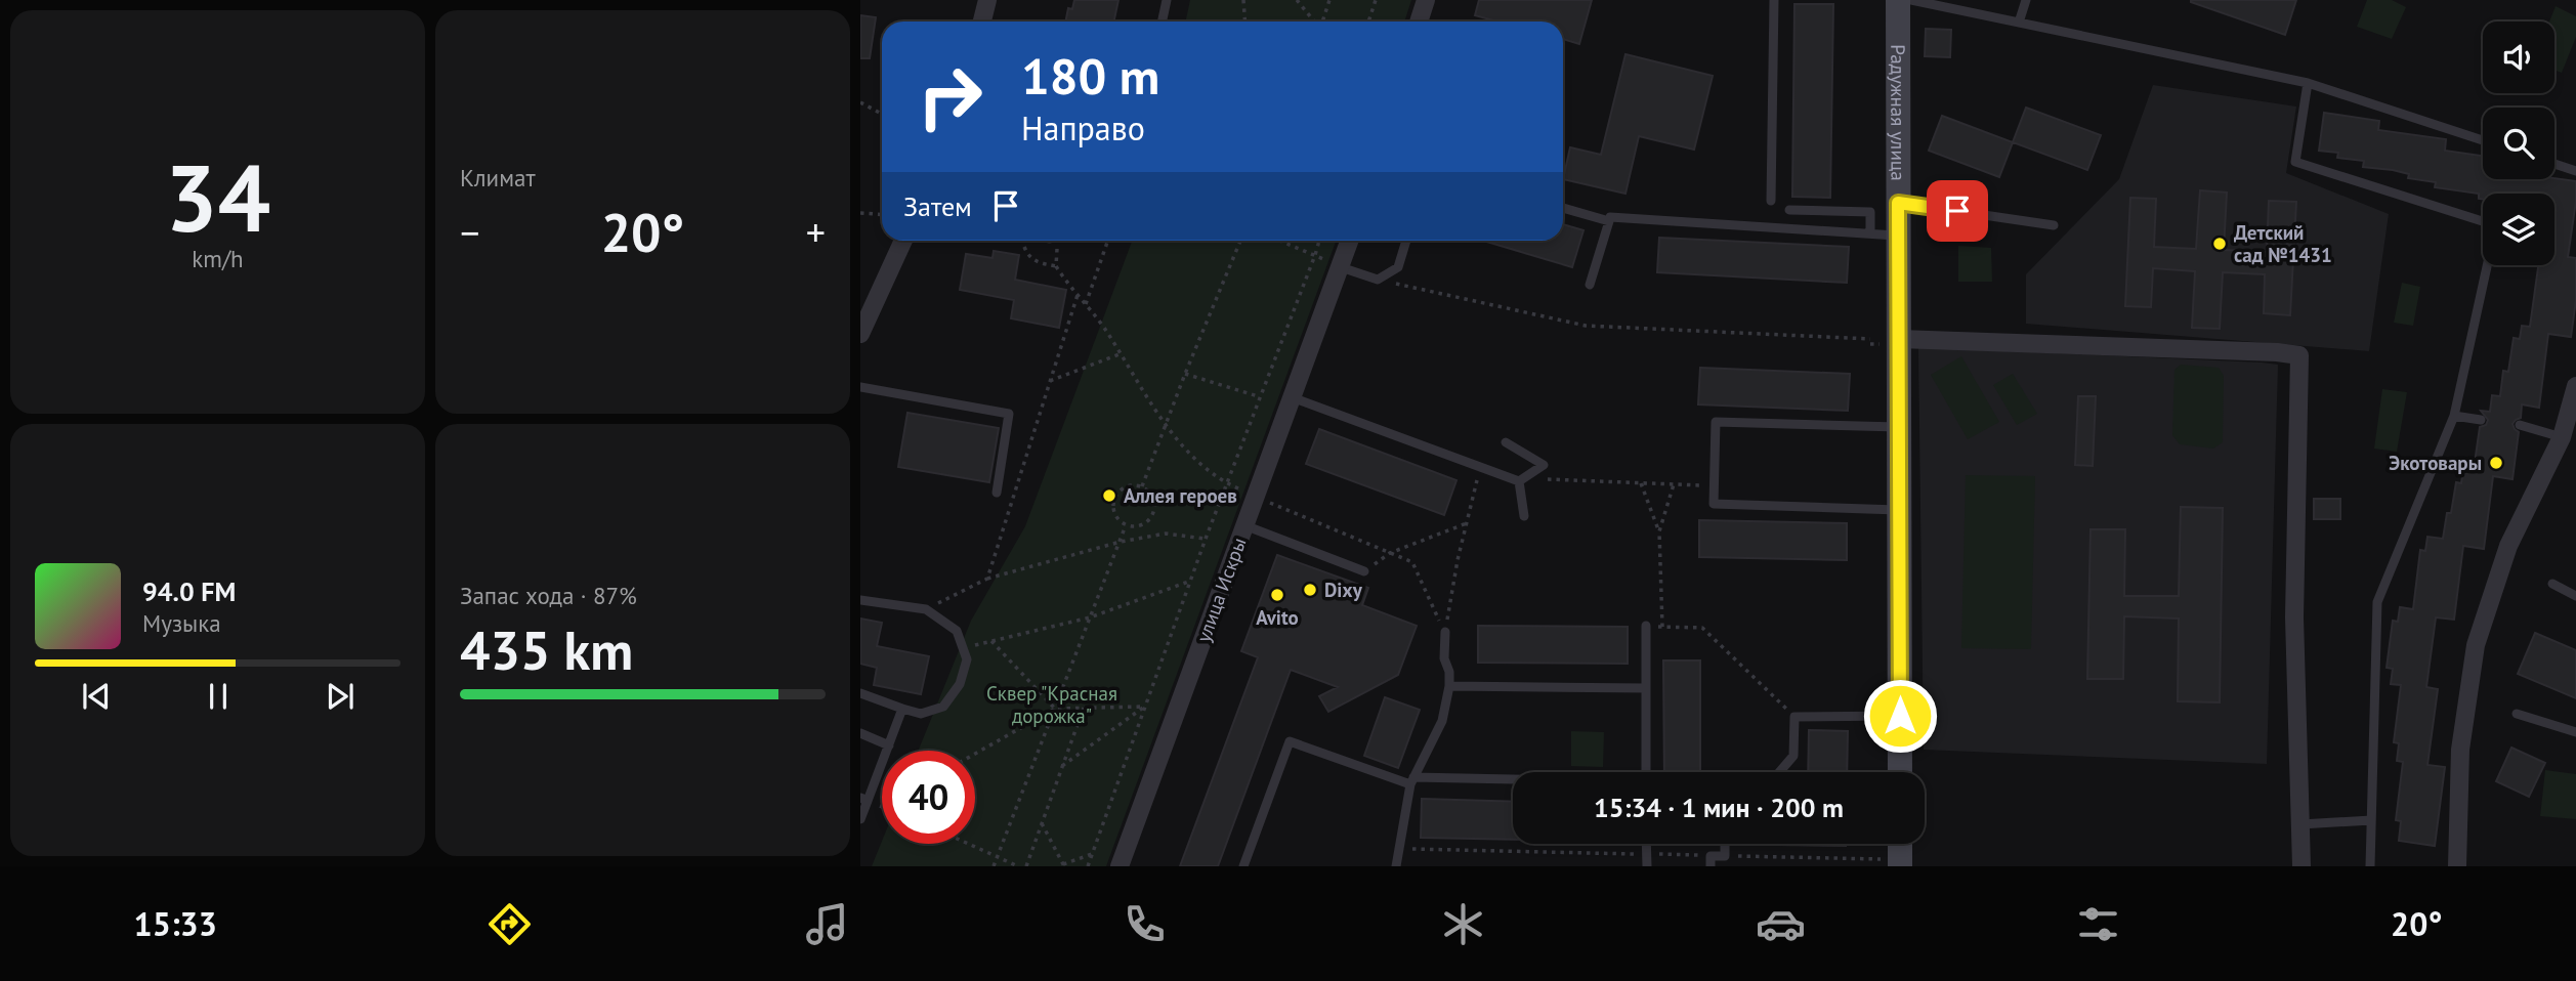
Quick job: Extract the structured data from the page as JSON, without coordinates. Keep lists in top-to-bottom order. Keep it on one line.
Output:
{"streets":{"street":["Радужная улица","улица Искры"]},"parks":["Сквер \"Красная дорожка\""],"places":["Детский сад №1431","Экотовары","Аллея героев","Dixy","Avito"],"page":{"tile":[["34","km/h"],"Климат",["Запас хода · 87%","435 km"]],"turn":["180 m","Направо"],"then":"Затем","heat":["−","20°","+"],"song":["94.0 FM","Музыка"],"limit":"40","trip":"15:34 · 1 мин · 200 m","tabs":["15:33","20°"]}}
